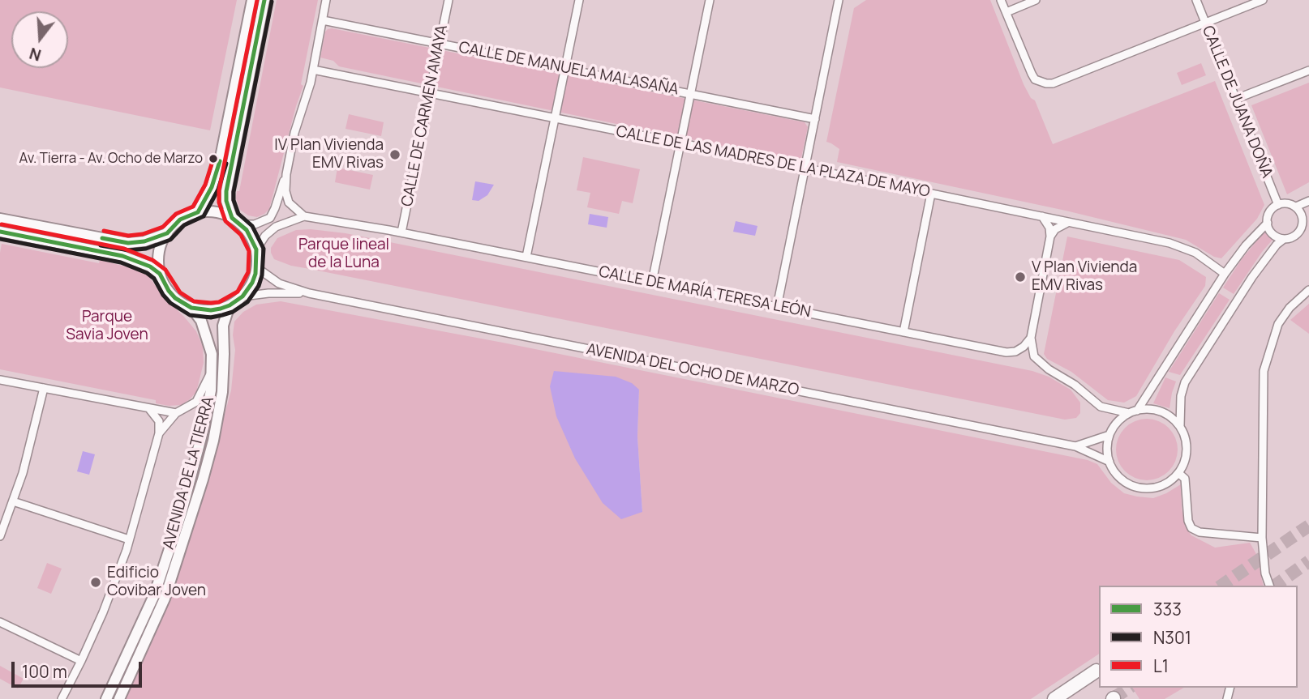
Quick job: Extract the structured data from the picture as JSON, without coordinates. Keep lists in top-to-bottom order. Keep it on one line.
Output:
{"streets":{"street":["CALLE DE MANUELA MALASAÑA","CALLE DE JUANA DOÑA","CALLE DE CARMEN AMAYA","CALLE DE LAS MADRES DE LA PLAZA DE MAYO","CALLE DE MARÍA TERESA LEÓN","AVENIDA DEL OCHO DE MARZO","AVENIDA DE LA TIERRA"]},"crossings":[["CALLE DE MANUELA MALASAÑA","CALLE DE CARMEN AMAYA"],["CALLE DE CARMEN AMAYA","CALLE DE LAS MADRES DE LA PLAZA DE MAYO"],["CALLE DE CARMEN AMAYA","CALLE DE MARÍA TERESA LEÓN"],["CALLE DE MARÍA TERESA LEÓN","AVENIDA DEL OCHO DE MARZO"],["CALLE DE MARÍA TERESA LEÓN","AVENIDA DE LA TIERRA"],["AVENIDA DEL OCHO DE MARZO","AVENIDA DE LA TIERRA"]],"parks":["Parque lineal de la Luna","Parque Savia Joven"],"places":["IV Plan Vivienda EMV Rivas","Av. Tierra - Av. Ocho de Marzo","V Plan Vivienda EMV Rivas","Edificio Covibar Joven"],"lines":["transit line 333","transit line L1","transit line N301"],"legend":["333","N301","L1"],"scale_bar":"100 m","north":"bottom"}
